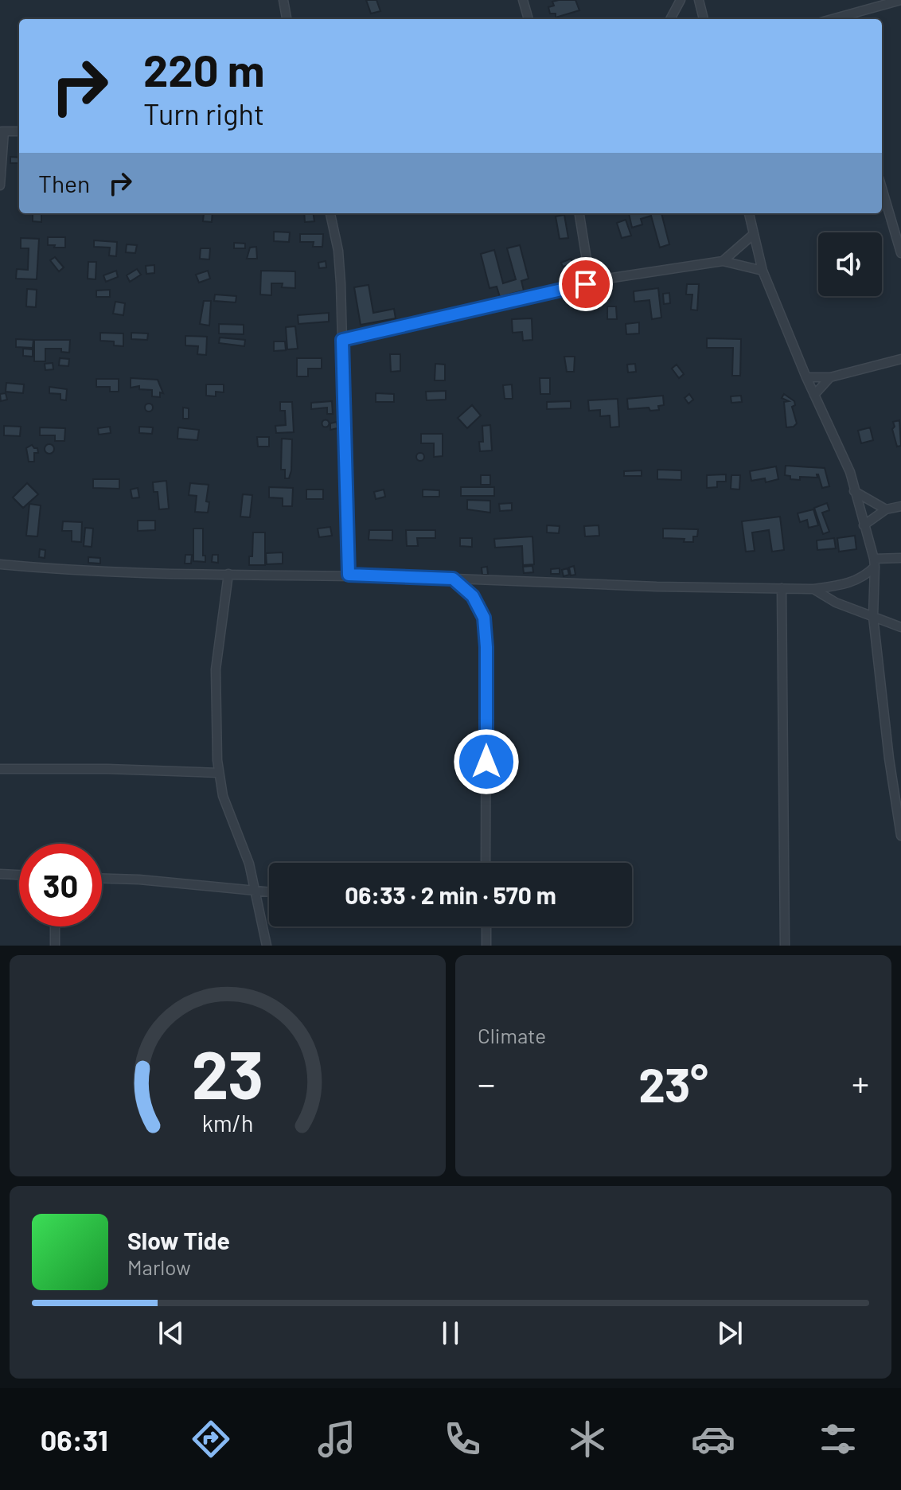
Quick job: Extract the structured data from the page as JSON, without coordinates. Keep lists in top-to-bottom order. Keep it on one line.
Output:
{"page":{"turn":["220 m","Turn right"],"then":"Then","limit":"30","trip":"06:33 · 2 min · 570 m","tile":"Climate","heat":["−","23°","+"],"song":["Slow Tide","Marlow"],"tabs":"06:31","gauge":["23","km/h"]}}
